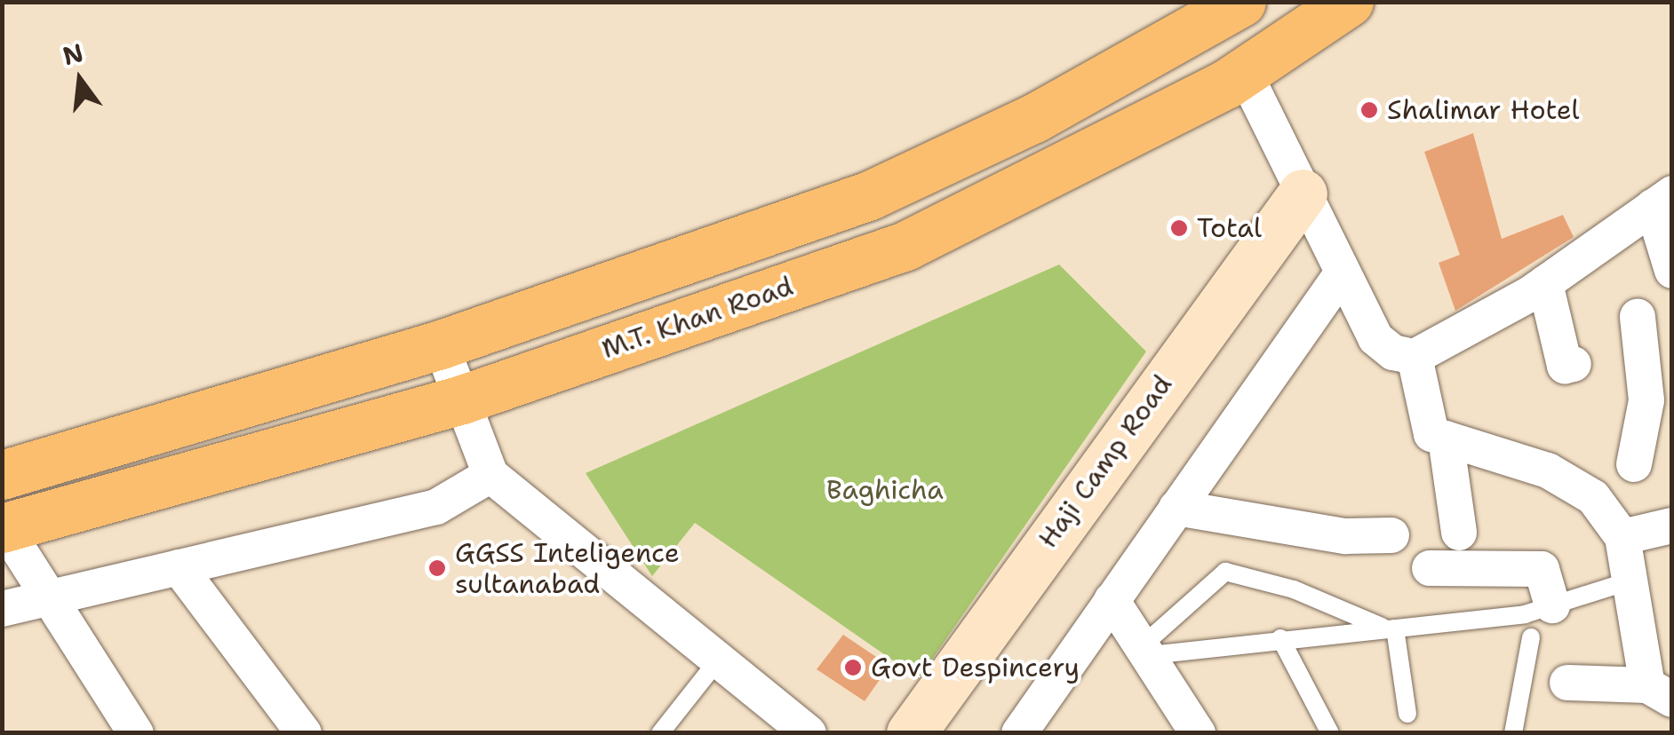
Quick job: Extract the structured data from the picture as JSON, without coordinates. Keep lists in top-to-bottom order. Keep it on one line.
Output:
{"streets":{"highway":["M.T. Khan Road"],"street":["Haji Camp Road"]},"parks":["Baghicha"],"places":["Shalimar Hotel","Total","GGSS Inteligence sultanabad","Govt Despincery"],"north":"top"}
